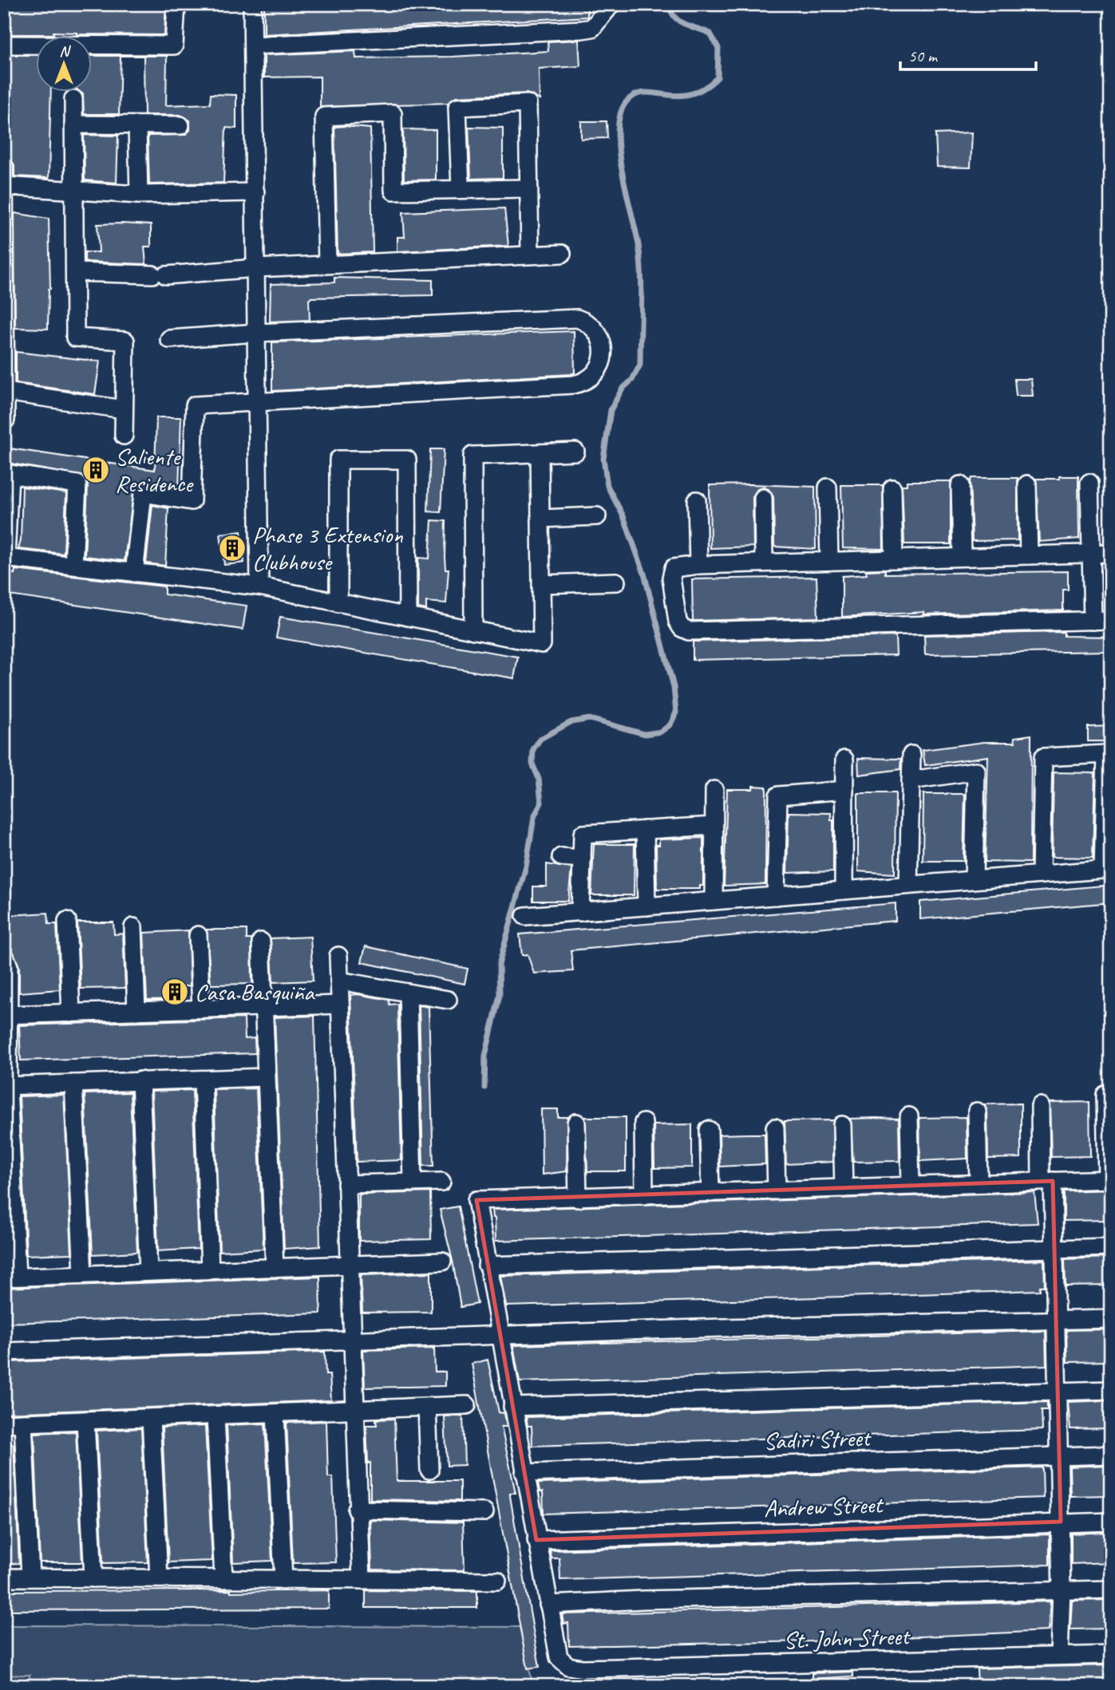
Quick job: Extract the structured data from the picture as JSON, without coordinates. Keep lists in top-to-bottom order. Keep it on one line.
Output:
{"streets":{"street":["Sadiri Street","Andrew Street","St. John Street"]},"places":{"building":["Saliente Residence","Phase 3 Extension Clubhouse","Casa Basquiña"]},"scale_bar":"50 m","north":"top"}
